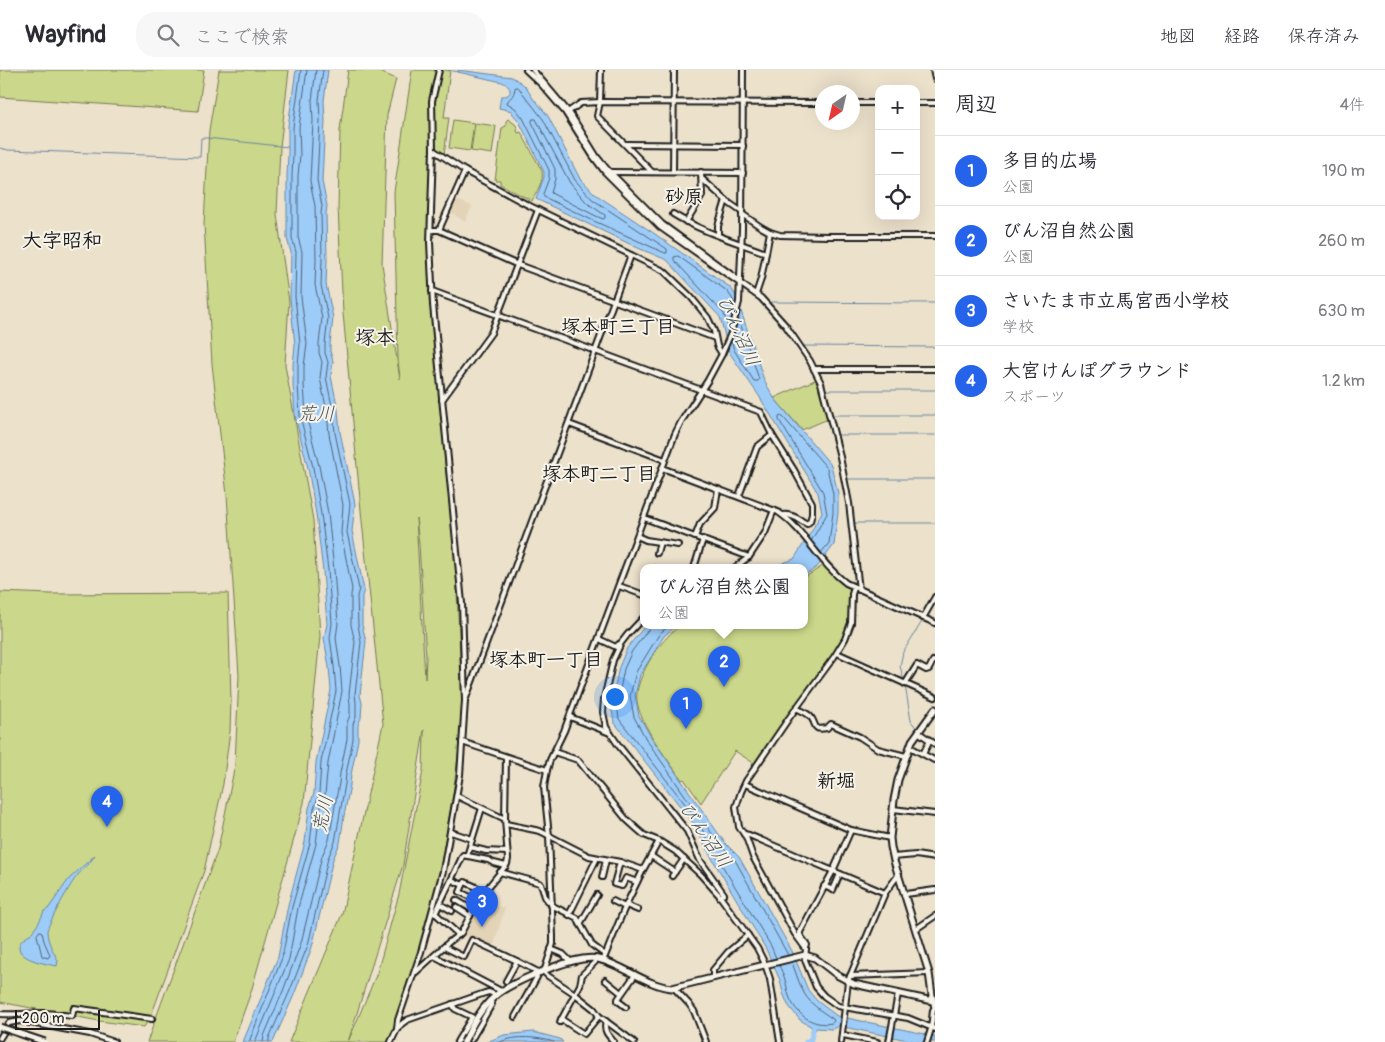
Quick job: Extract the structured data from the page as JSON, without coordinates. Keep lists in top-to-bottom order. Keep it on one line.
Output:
{"districts":["砂原","大字昭和","塚本町三丁目","塚本","塚本町二丁目","塚本町一丁目","新堀"],"water":["びん沼川","荒川"],"scale_bar":"200 m","north":"bottom left","page":{"header":"Wayfind","search":"ここで検索","nav":["地図","経路","保存済み"],"heading":["周辺","4件"],"map_buttons":["+","−"],"list":[{"mark":"1","name":"多目的広場","note":"公園","value":"190 m"},{"mark":"2","name":"びん沼自然公園","note":"公園","value":"260 m"},{"mark":"3","name":"さいたま市立馬宮西小学校","note":"学校","value":"630 m"},{"mark":"4","name":"大宮けんぽグラウンド","note":"スポーツ","value":"1.2 km"}],"popup":["びん沼自然公園","公園"],"pins":["2","1","4","3"],"scale":"200 m"}}
